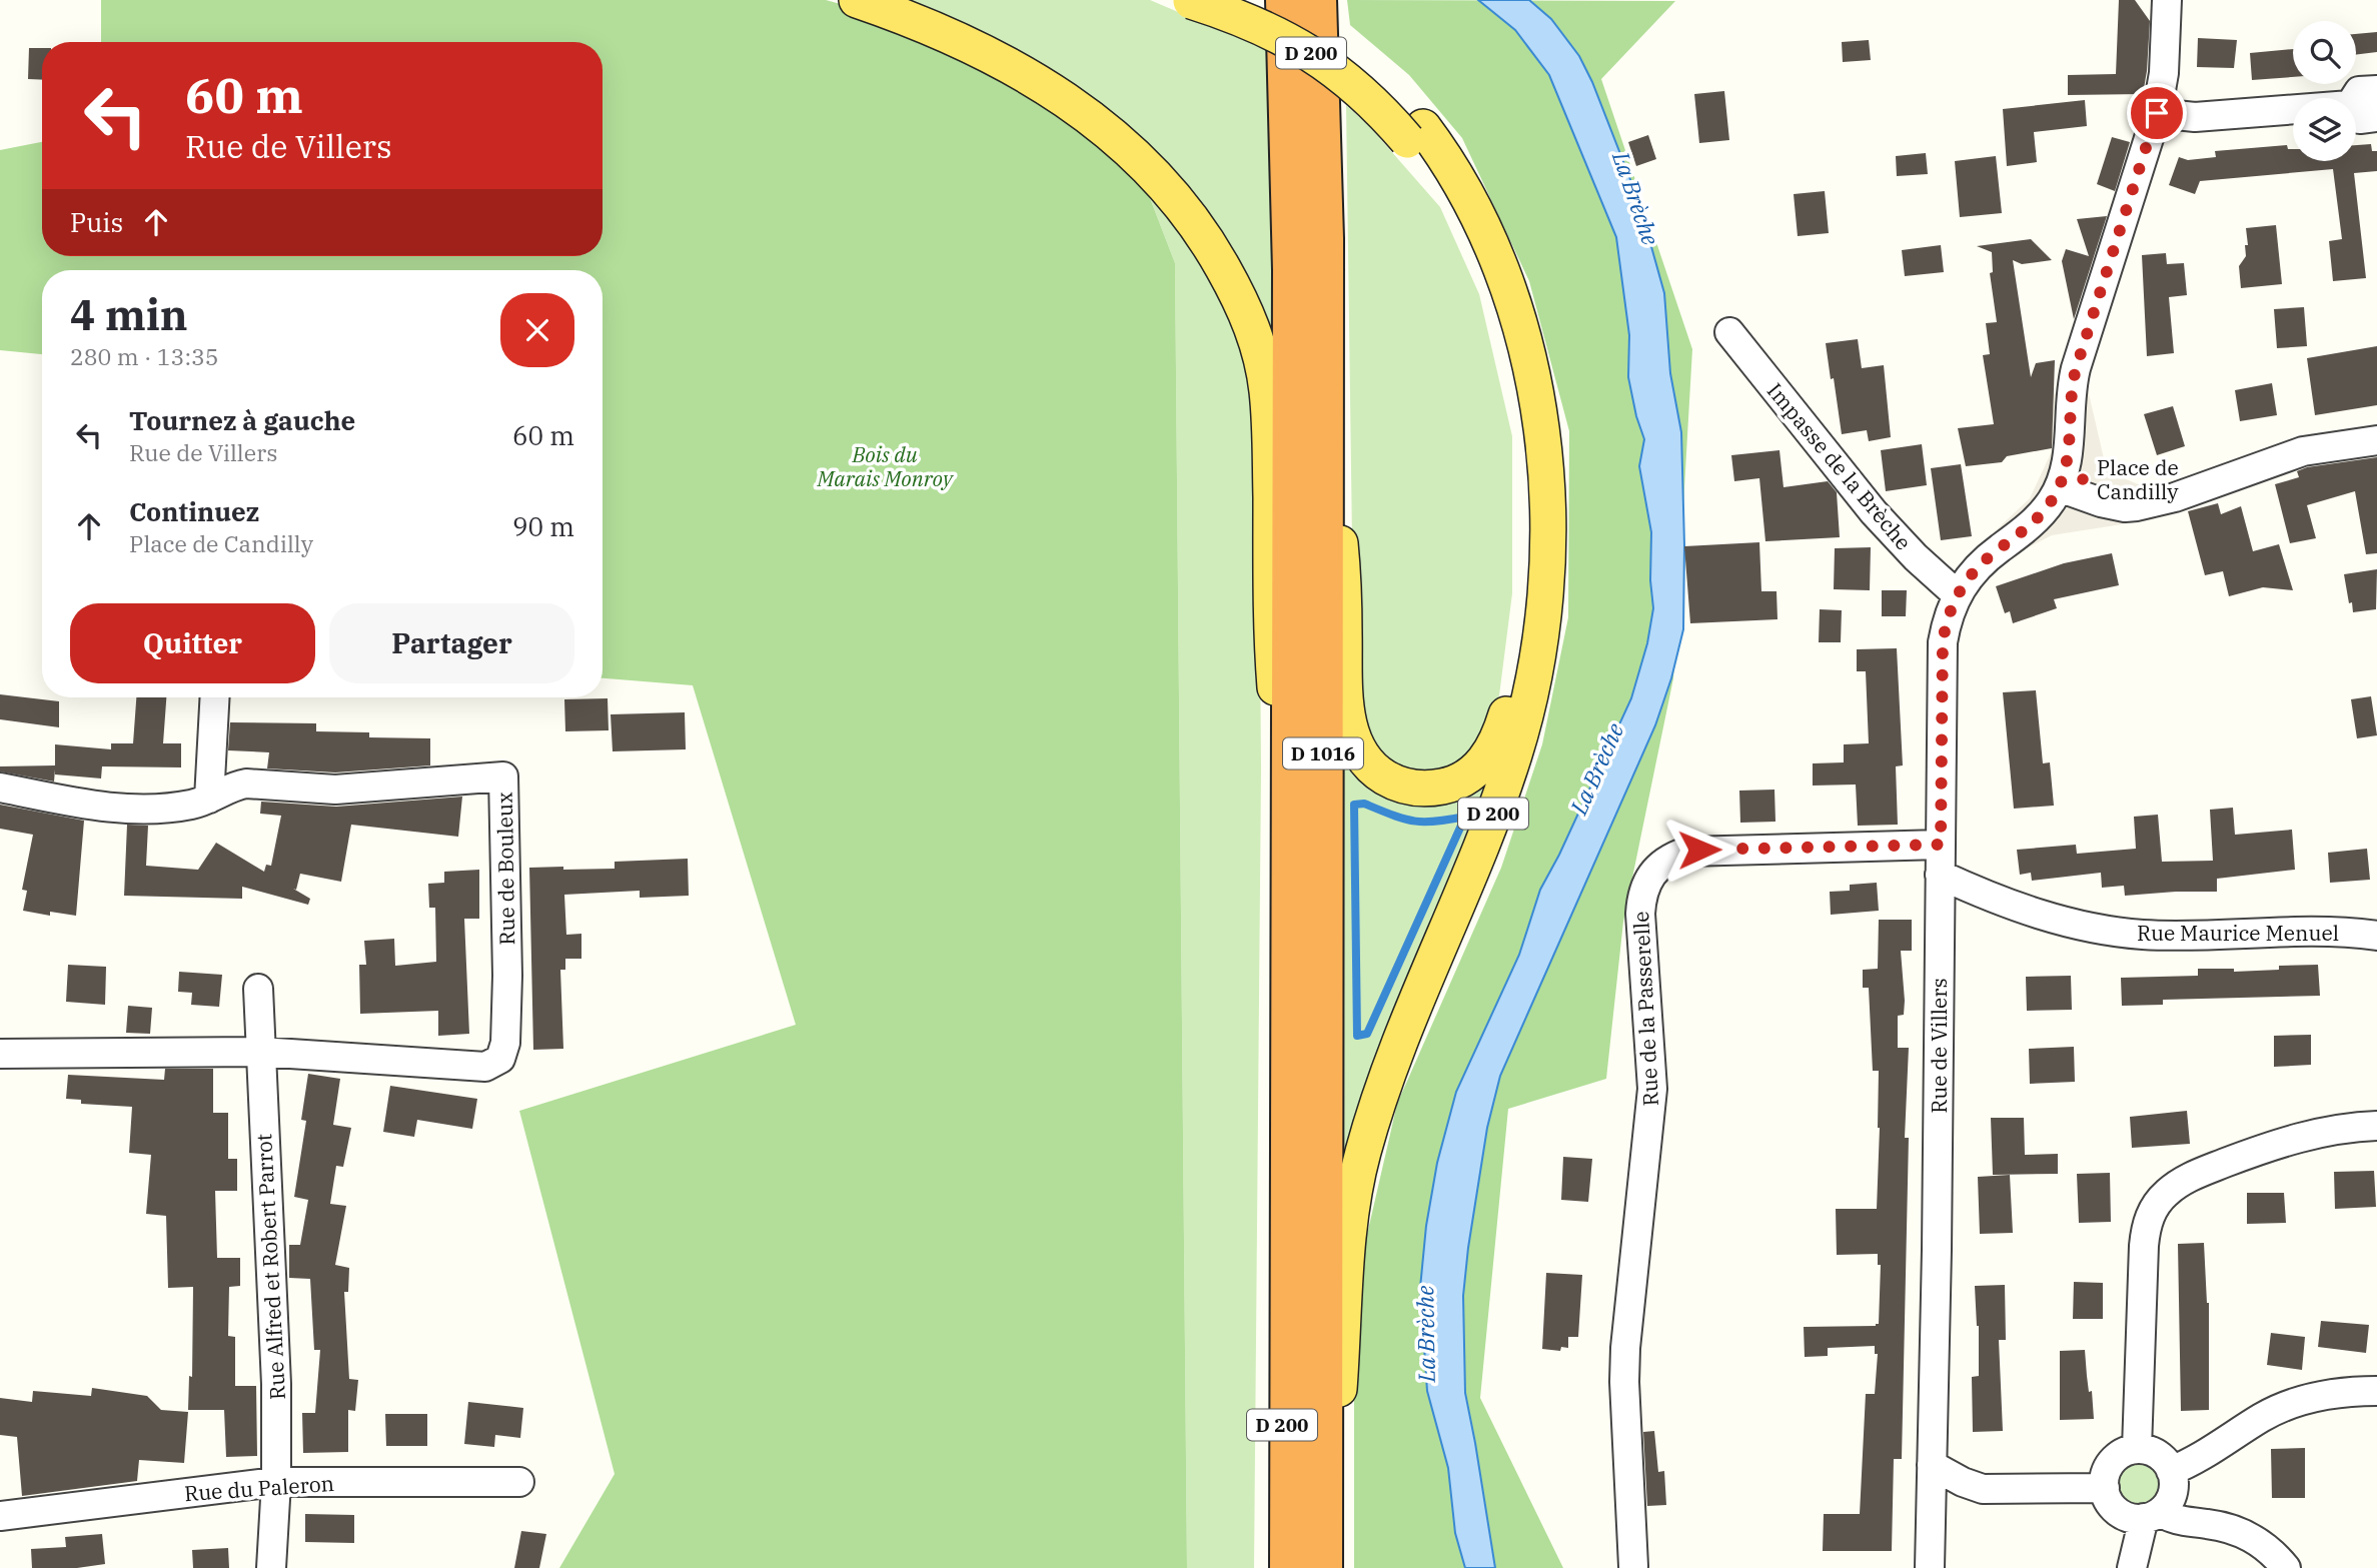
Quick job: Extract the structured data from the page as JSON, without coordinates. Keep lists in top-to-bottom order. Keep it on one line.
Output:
{"streets":{"highway":["D 200","D 1016"],"street":["Impasse de la Brèche","Rue de Bouleux","Rue Maurice Menuel","Rue de la Passerelle","Rue de Villers","Rue Alfred et Robert Parrot","Rue du Paleron"]},"crossings":[["D 200","D 1016"],["Impasse de la Brèche","Rue de Villers"],["Rue de Bouleux","Rue Alfred et Robert Parrot"],["Rue Maurice Menuel","Rue de Villers"],["Rue de la Passerelle","Rue de Villers"],["Rue Alfred et Robert Parrot","Rue du Paleron"]],"water":["La Brèche"],"parks":["Bois du Marais Monroy"],"places":["Place de Candilly"],"page":{"turn":["60 m","Rue de Villers"],"then":"Puis","heading":["4 min","280 m · 13:35"],"list":[{"name":"Tournez à gauche","note":"Rue de Villers","value":"60 m"},{"name":"Continuez","note":"Place de Candilly","value":"90 m"}],"buttons":["Quitter","Partager"]}}
